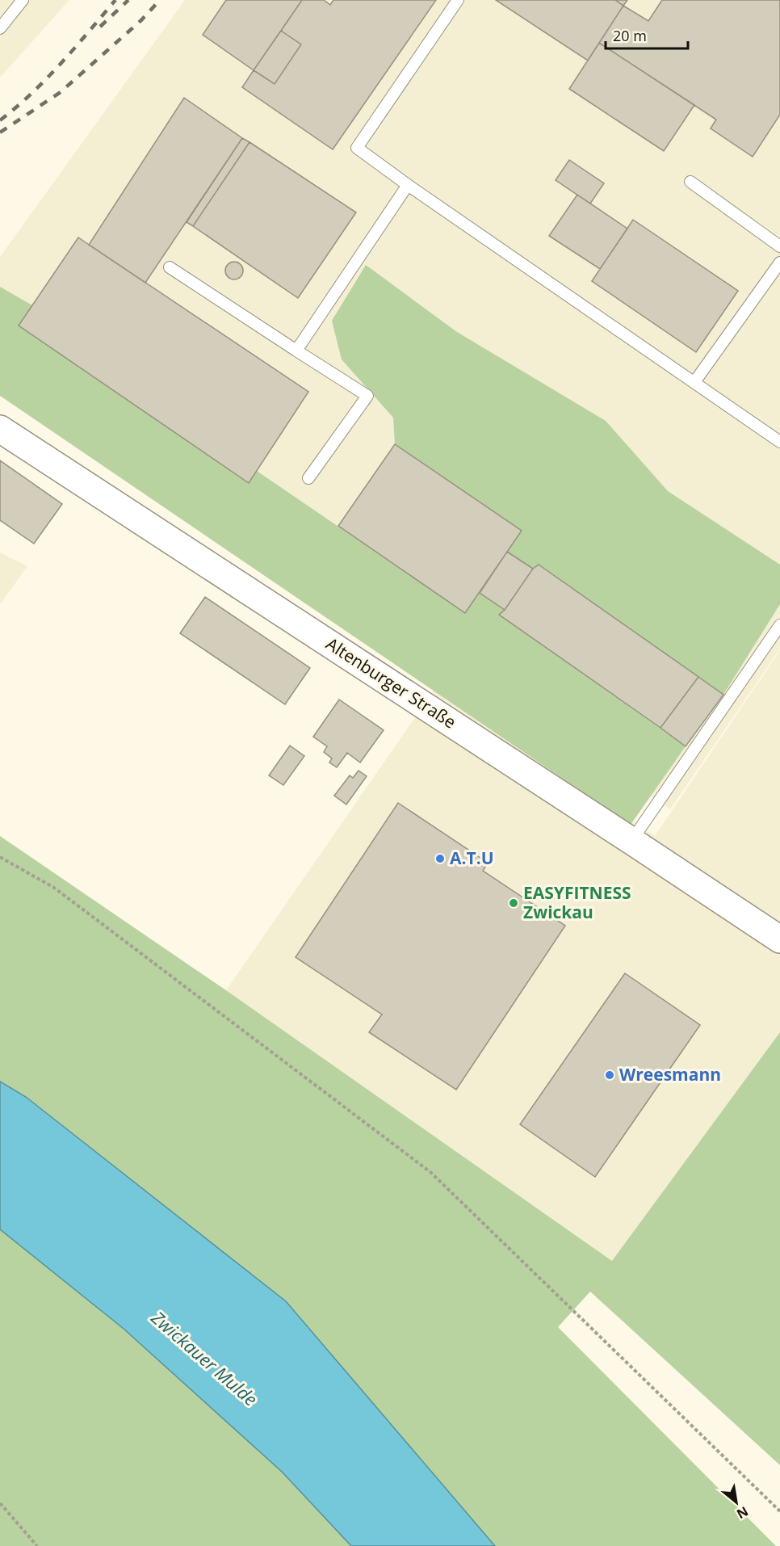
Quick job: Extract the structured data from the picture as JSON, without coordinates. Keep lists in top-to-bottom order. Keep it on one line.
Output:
{"streets":{"street":["Altenburger Straße"]},"water":["Zwickauer Mulde"],"places":["A.T.U","EASYFITNESS Zwickau","Wreesmann"],"scale_bar":"20 m","north":"bottom right"}
